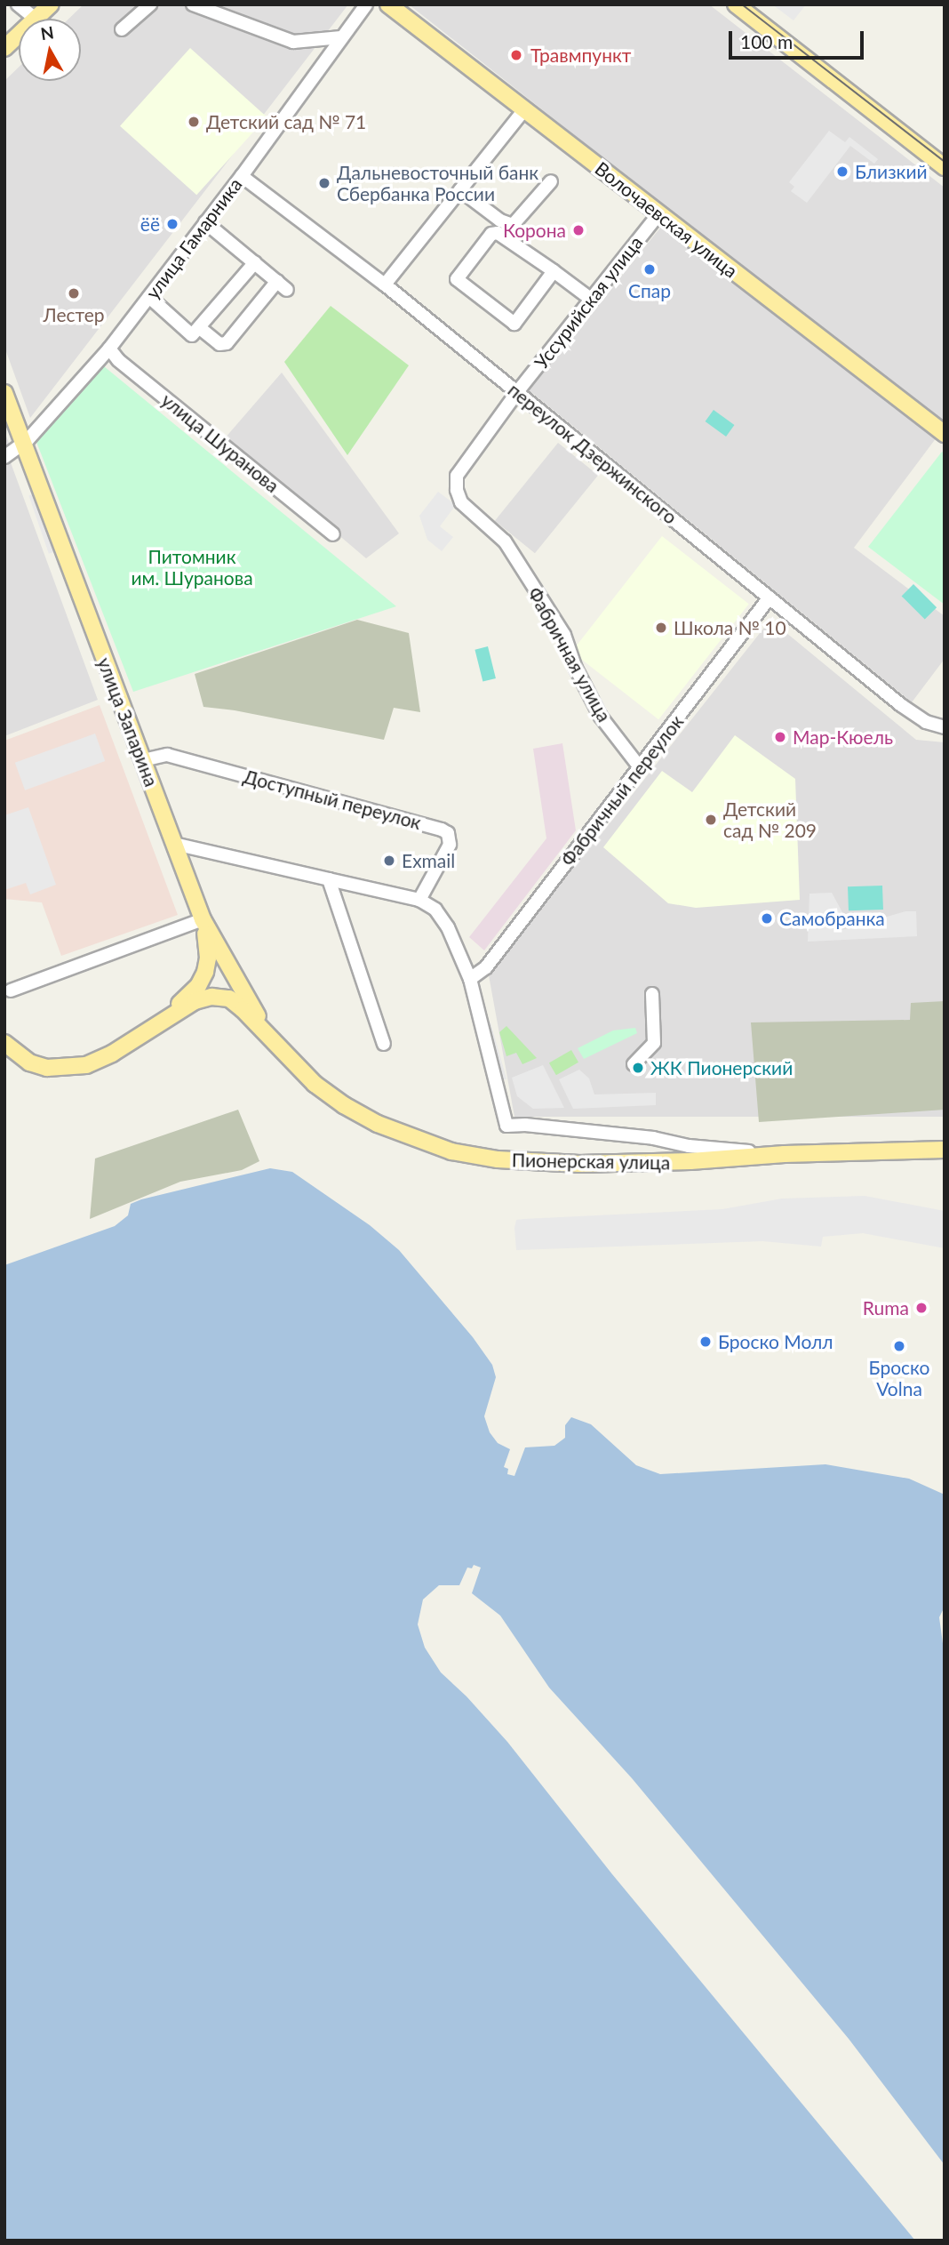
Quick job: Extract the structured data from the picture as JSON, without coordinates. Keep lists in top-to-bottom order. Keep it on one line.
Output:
{"streets":{"main road":["Волочаевская улица","улица Запарина","Пионерская улица"],"street":["улица Гамарника","Уссурийская улица","улица Шуранова","переулок Дзержинского","Фабричная улица","Фабричный переулок","Доступный переулок"]},"crossings":[["Волочаевская улица","Уссурийская улица"],["улица Гамарника","улица Шуранова"],["улица Гамарника","переулок Дзержинского"],["улица Гамарника","улица Запарина"],["Уссурийская улица","переулок Дзержинского"],["Уссурийская улица","Фабричная улица"],["переулок Дзержинского","Фабричная улица"],["переулок Дзержинского","Фабричный переулок"],["Фабричная улица","Фабричный переулок"],["улица Запарина","Доступный переулок"],["улица Запарина","Пионерская улица"]],"parks":["Питомник им. Шуранова"],"places":["Травмпункт","Детский сад № 71","Близкий","Дальневосточный банк Сбербанка России","ёё","Корона","Спар","Лестер","Школа № 10","Мар-Кюель","Детский сад № 209","Exmail","Самобранка","ЖК Пионерский","Ruma","Броско Молл","Броско Volna"],"scale_bar":"100 m","north":"top"}
